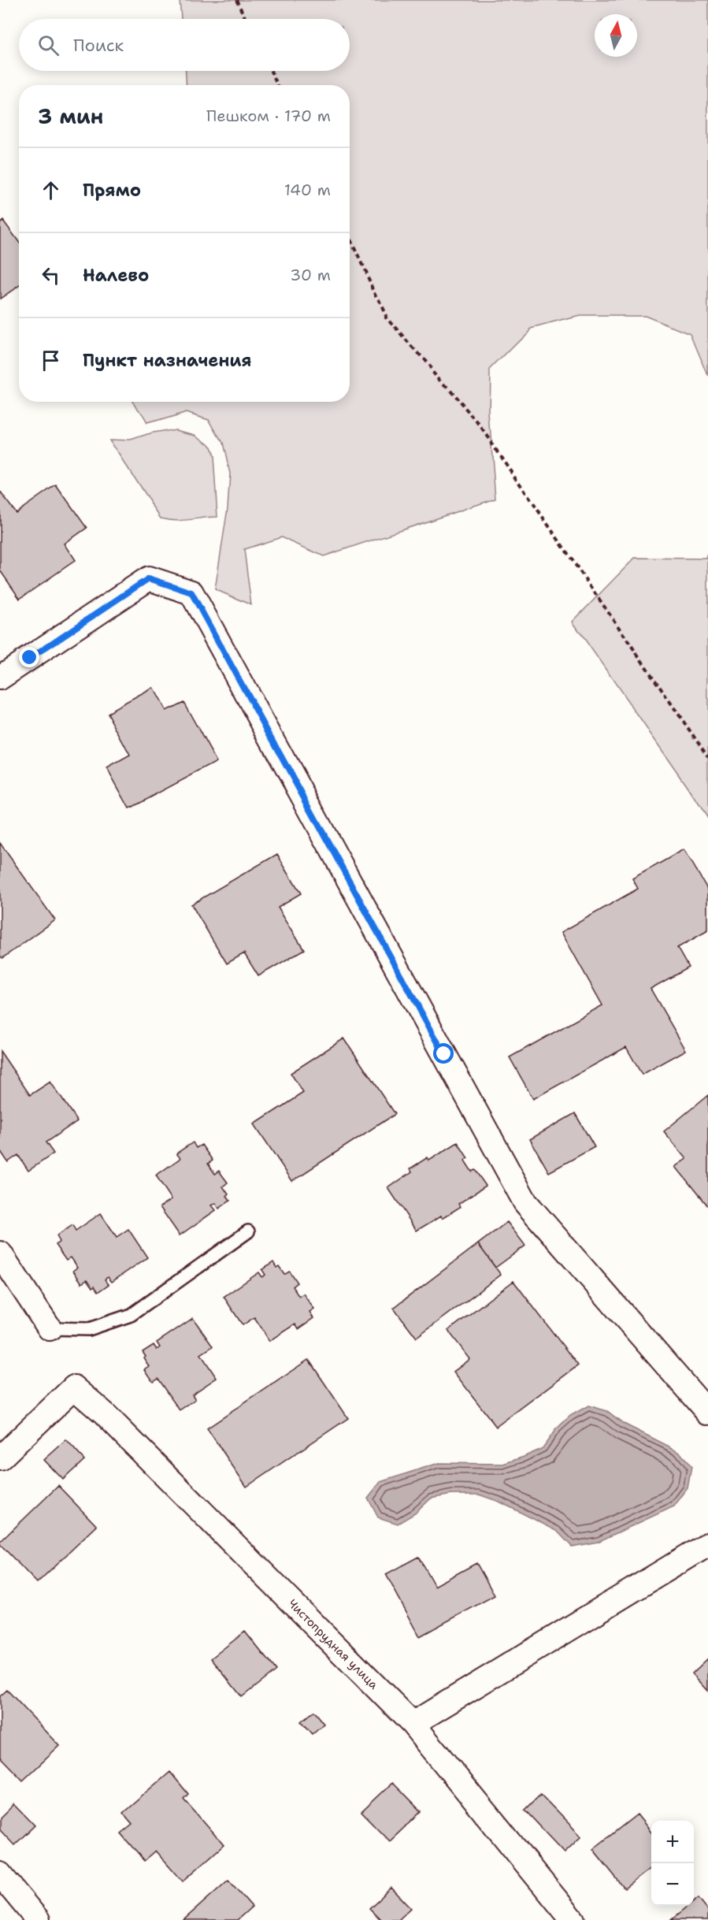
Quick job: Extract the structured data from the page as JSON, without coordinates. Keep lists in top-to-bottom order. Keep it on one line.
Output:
{"streets":{"street":["Чистопрудная улица"]},"north":"top","page":{"search":"Поиск","heading":["3 мин","Пешком · 170 m"],"list":[["Прямо","140 m"],["Налево","30 m"],"Пункт назначения"],"map_buttons":["+","−"]}}
